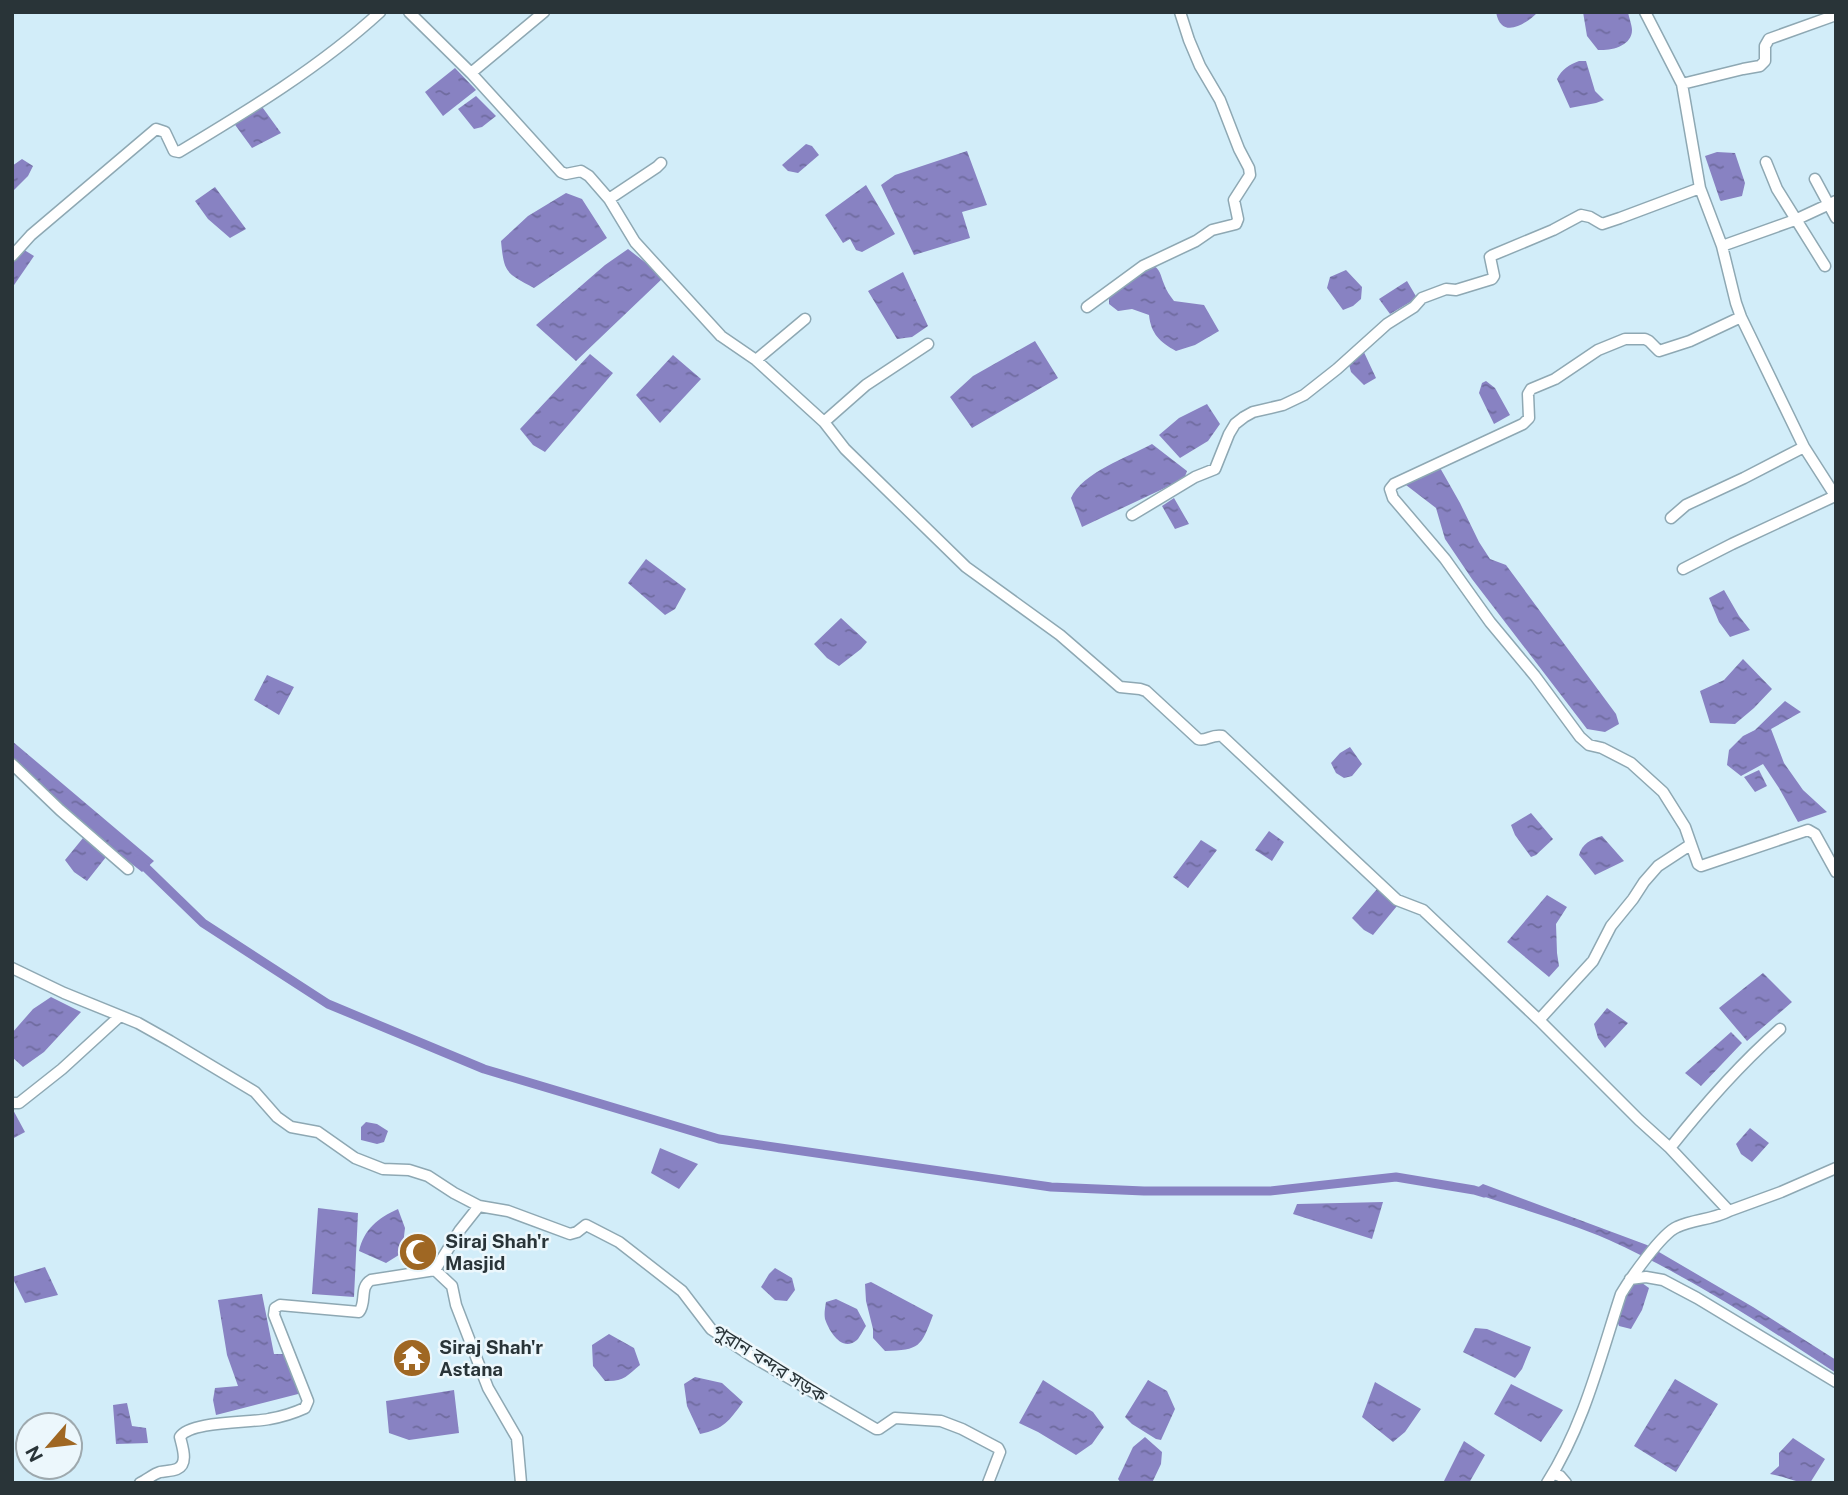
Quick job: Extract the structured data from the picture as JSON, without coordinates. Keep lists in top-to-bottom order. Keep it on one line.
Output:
{"streets":{"street":["পুরান বন্দর সড়ক"]},"places":{"mosque":["Siraj Shah'r Masjid"],"temple":["Siraj Shah'r Astana"]},"north":"bottom left"}
